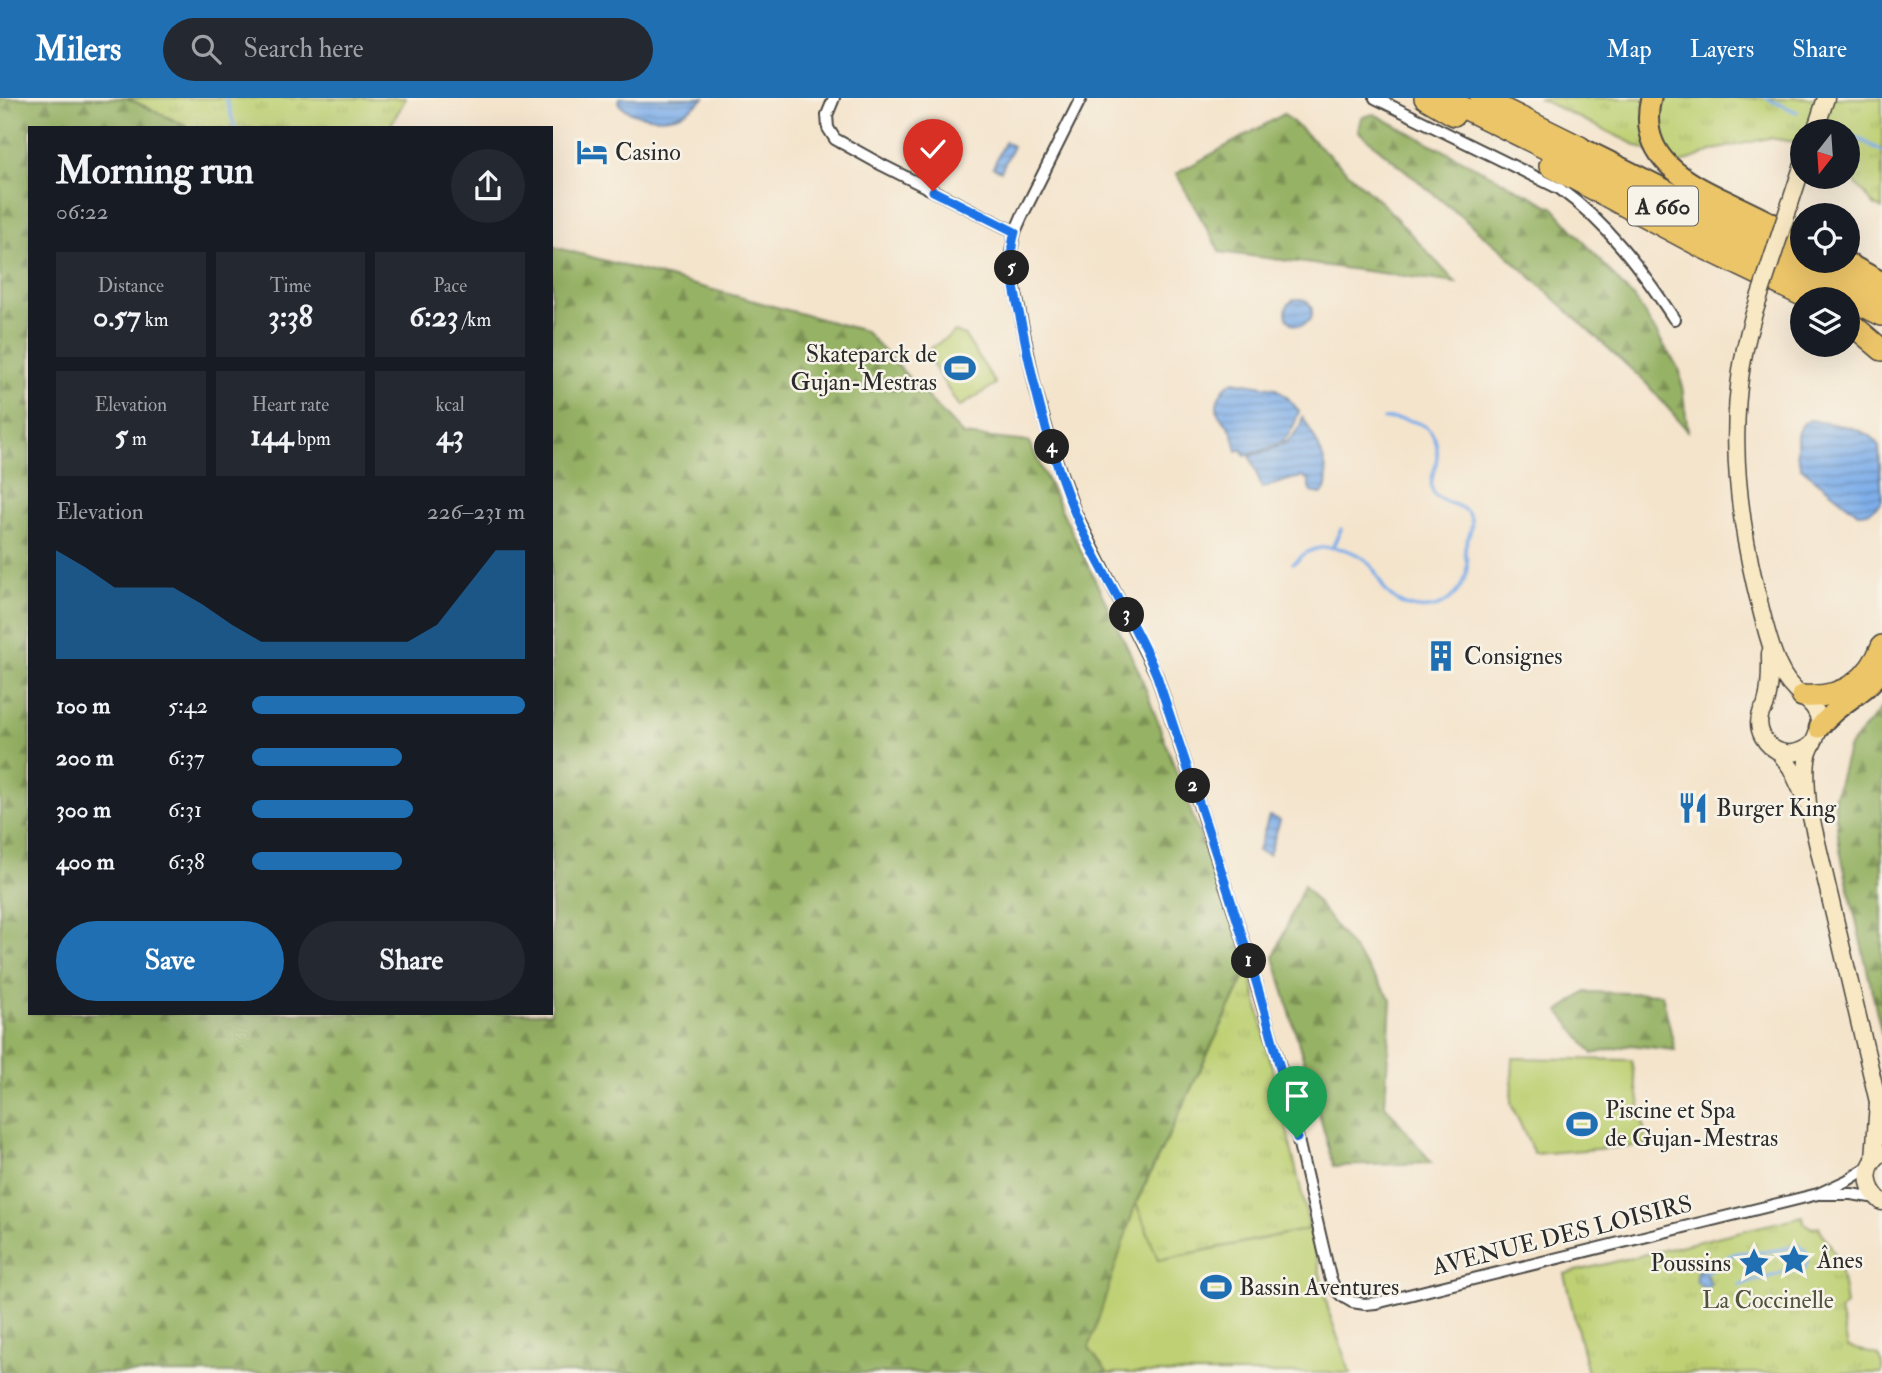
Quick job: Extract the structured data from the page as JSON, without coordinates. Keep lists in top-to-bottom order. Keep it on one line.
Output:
{"streets":{"highway":["A 660"],"street":["AVENUE DES LOISIRS"]},"parks":["La Coccinelle"],"places":{"hotel":["Casino"],"sports":["Skateparck de Gujan-Mestras","Piscine et Spa de Gujan-Mestras","Bassin Aventures"],"building":["Consignes"],"restaurant":["Burger King"],"place":["Ânes","Poussins"]},"north":"bottom","page":{"header":"Milers","search":"Search here","nav":["Map","Layers","Share"],"heading":["Morning run","06:22"],"stats":[["Distance","0.57 km"],["Time","3:38"],["Pace","6:23 /km"],["Elevation","5 m"],["Heart rate","144 bpm"],["kcal","43"]],"pins":["5","4","3","2","1"],"chart":["Elevation","226–231 m"],"list":[{"name":"100 m","note":"5:42"},{"name":"200 m","note":"6:37"},{"name":"300 m","note":"6:31"},{"name":"400 m","note":"6:38"}],"buttons":["Save","Share"]}}
